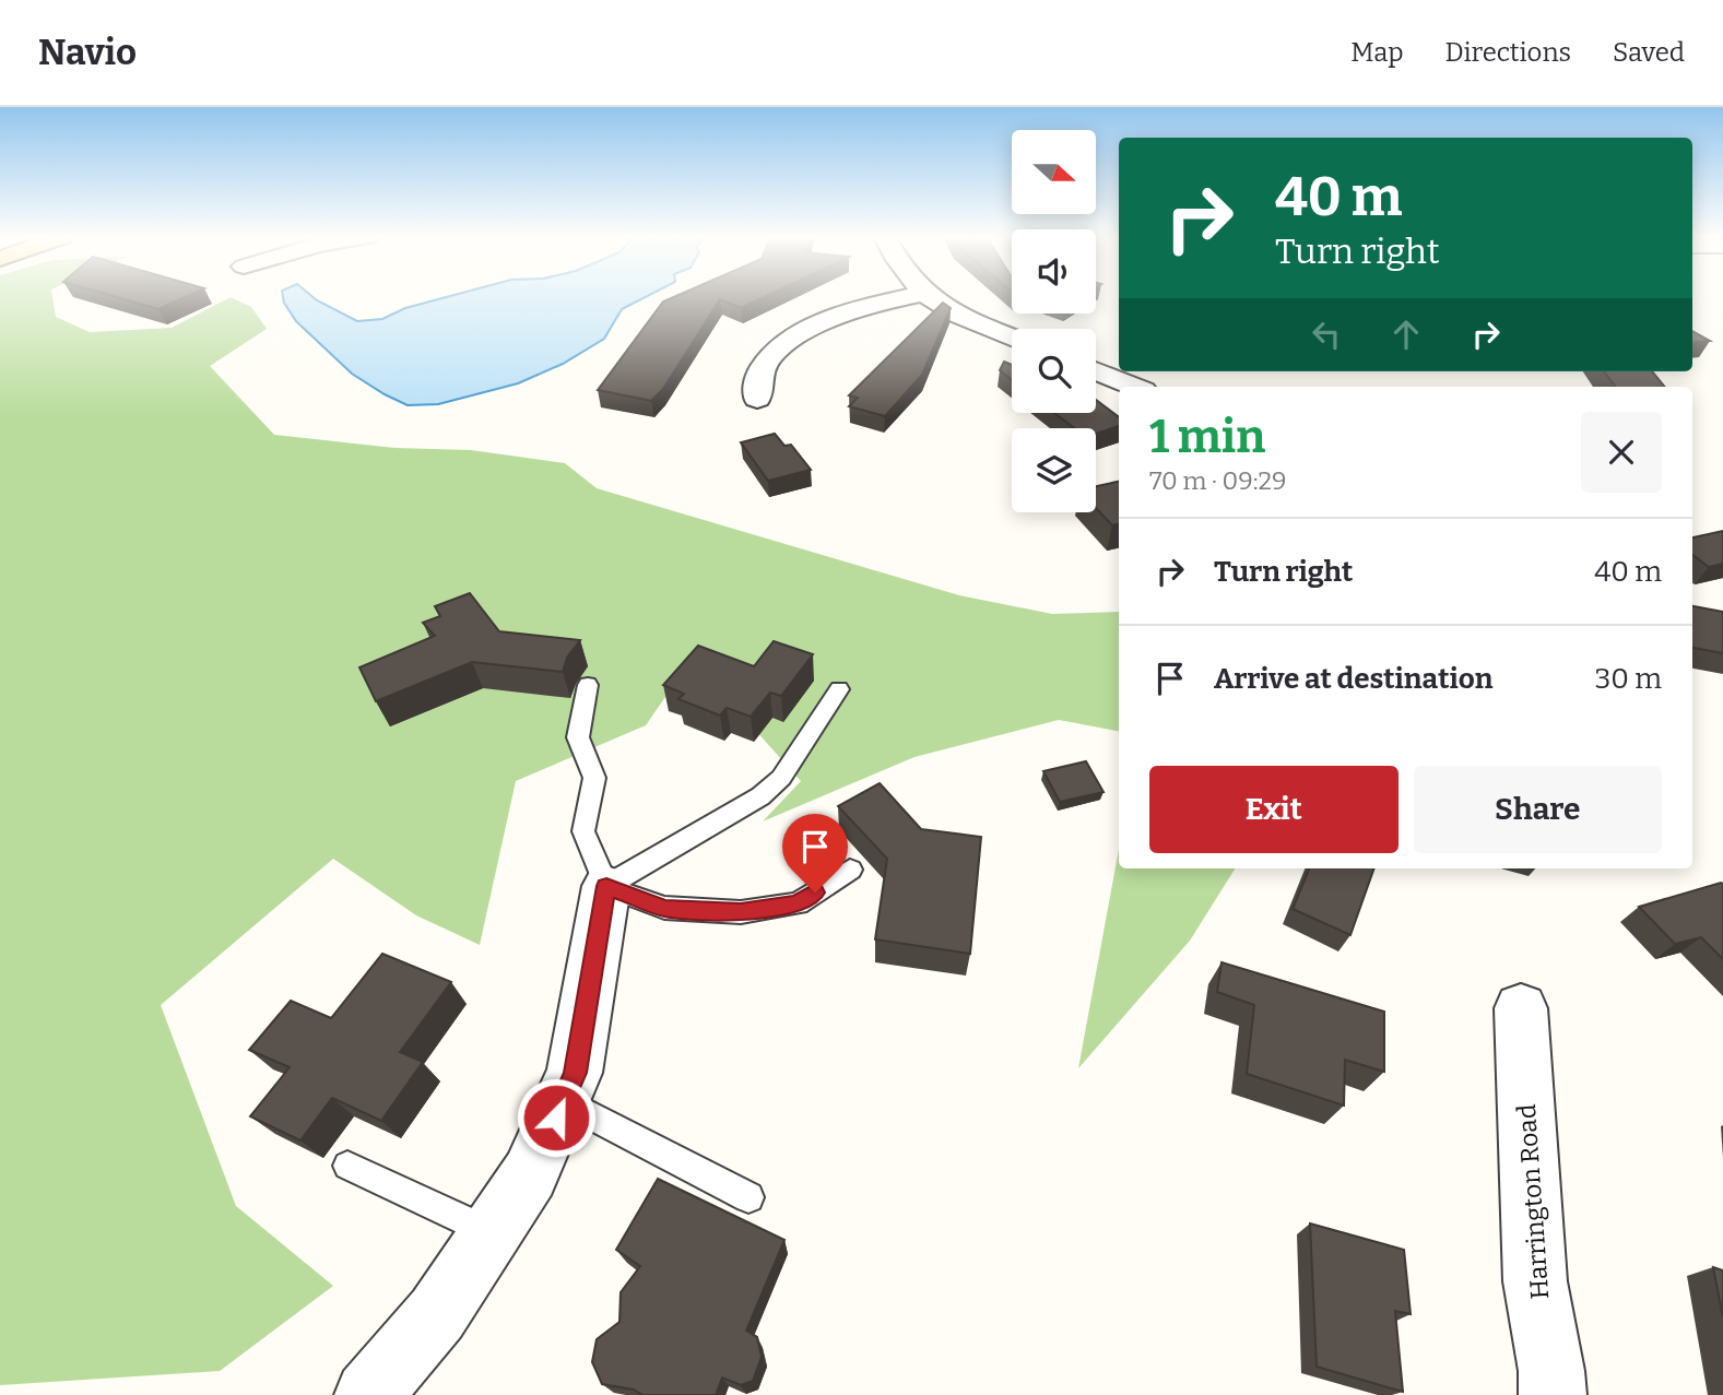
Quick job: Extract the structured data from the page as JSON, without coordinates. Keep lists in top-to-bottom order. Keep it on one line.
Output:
{"streets":{"street":["Harrington Road"]},"north":"right","page":{"header":"Navio","nav":["Map","Directions","Saved"],"turn":["40 m","Turn right"],"heading":["1 min","70 m · 09:29"],"list":[{"name":"Turn right","value":"40 m"},{"name":"Arrive at destination","value":"30 m"}],"buttons":["Exit","Share"]}}
